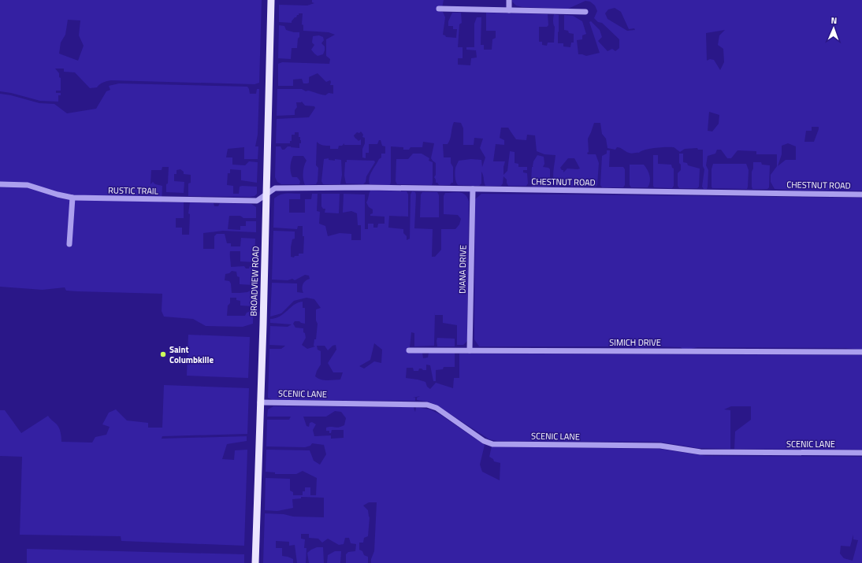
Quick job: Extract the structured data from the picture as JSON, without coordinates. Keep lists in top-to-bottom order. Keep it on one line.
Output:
{"streets":{"main road":["BROADVIEW ROAD"],"street":["CHESTNUT ROAD","RUSTIC TRAIL","DIANA DRIVE","SIMICH DRIVE","SCENIC LANE"]},"crossings":[["CHESTNUT ROAD","RUSTIC TRAIL"],["CHESTNUT ROAD","DIANA DRIVE"],["CHESTNUT ROAD","BROADVIEW ROAD"],["RUSTIC TRAIL","BROADVIEW ROAD"],["DIANA DRIVE","SIMICH DRIVE"],["BROADVIEW ROAD","SCENIC LANE"]],"places":["Saint Columbkille"],"north":"top"}
